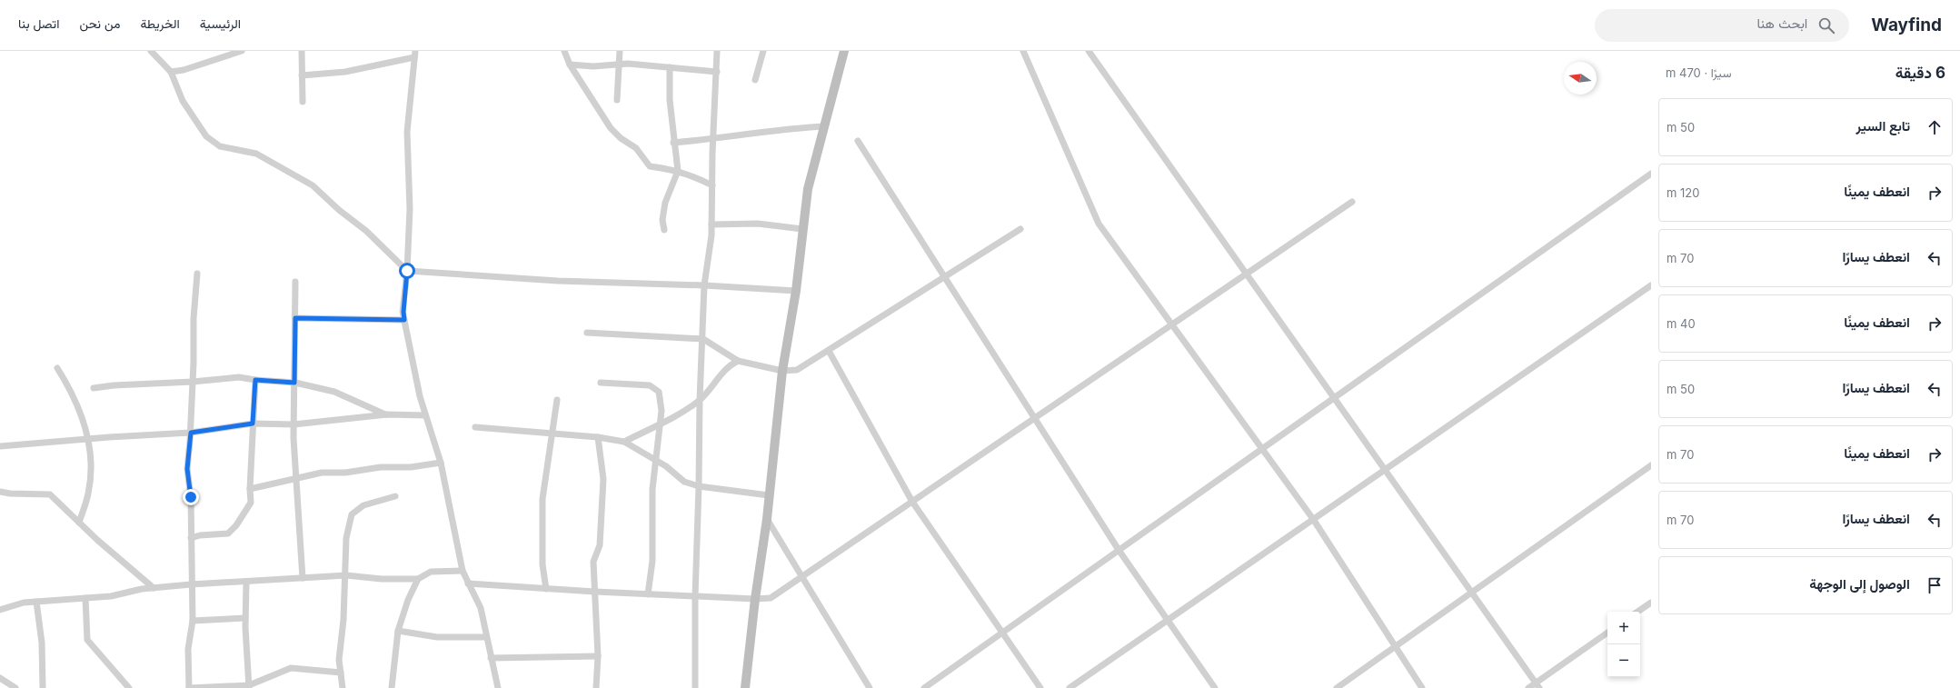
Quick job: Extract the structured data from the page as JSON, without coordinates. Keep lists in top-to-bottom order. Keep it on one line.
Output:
{"north":"left","page":{"header":"Wayfind","search":"ابحث هنا","nav":["الرئيسية","الخريطة","من نحن","اتصل بنا"],"heading":["6 دقيقة","سيرًا · 470 m"],"list":[["تابع السير","50 m"],["انعطف يمينًا","120 m"],["انعطف يسارًا","70 m"],["انعطف يمينًا","40 m"],["انعطف يسارًا","50 m"],["انعطف يمينًا","70 m"],["انعطف يسارًا","70 m"],"الوصول إلى الوجهة"],"map_buttons":["+","−"]}}
